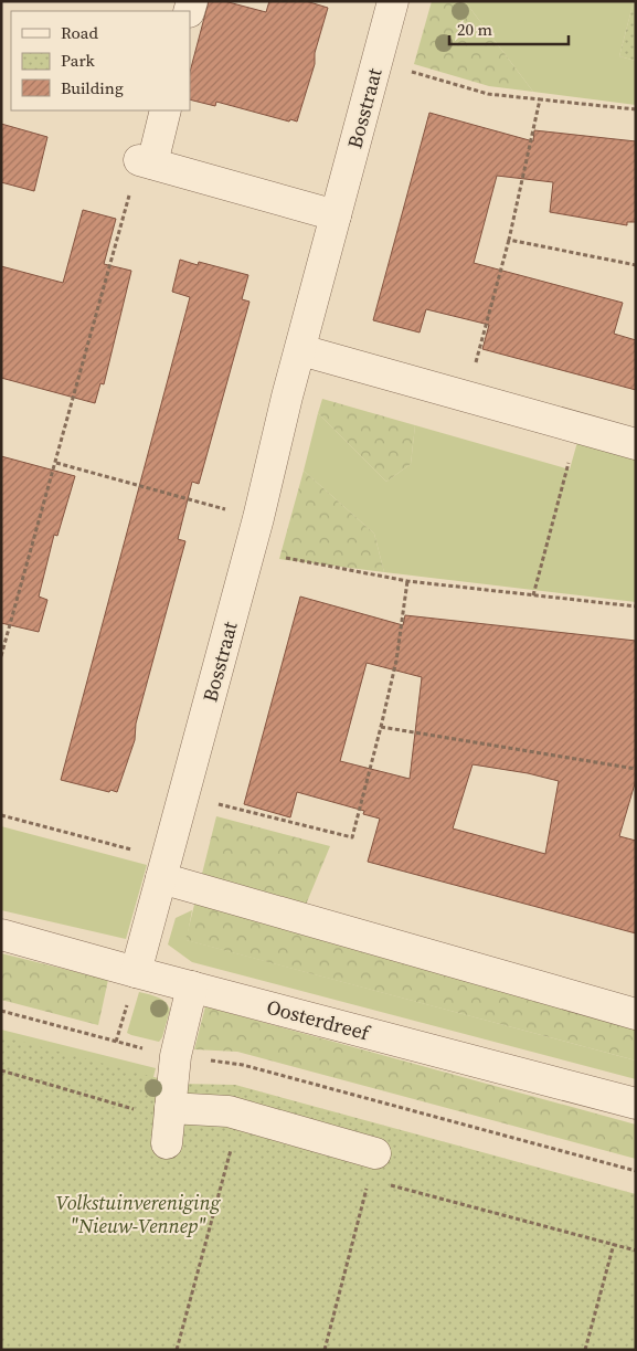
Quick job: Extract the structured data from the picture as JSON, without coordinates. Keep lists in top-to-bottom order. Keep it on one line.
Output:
{"streets":{"street":["Bosstraat","Oosterdreef"]},"crossings":[["Bosstraat","Oosterdreef"]],"parks":["Volkstuinvereniging \"Nieuw-Vennep\""],"legend":["Road","Park","Building"],"scale_bar":"20 m"}
